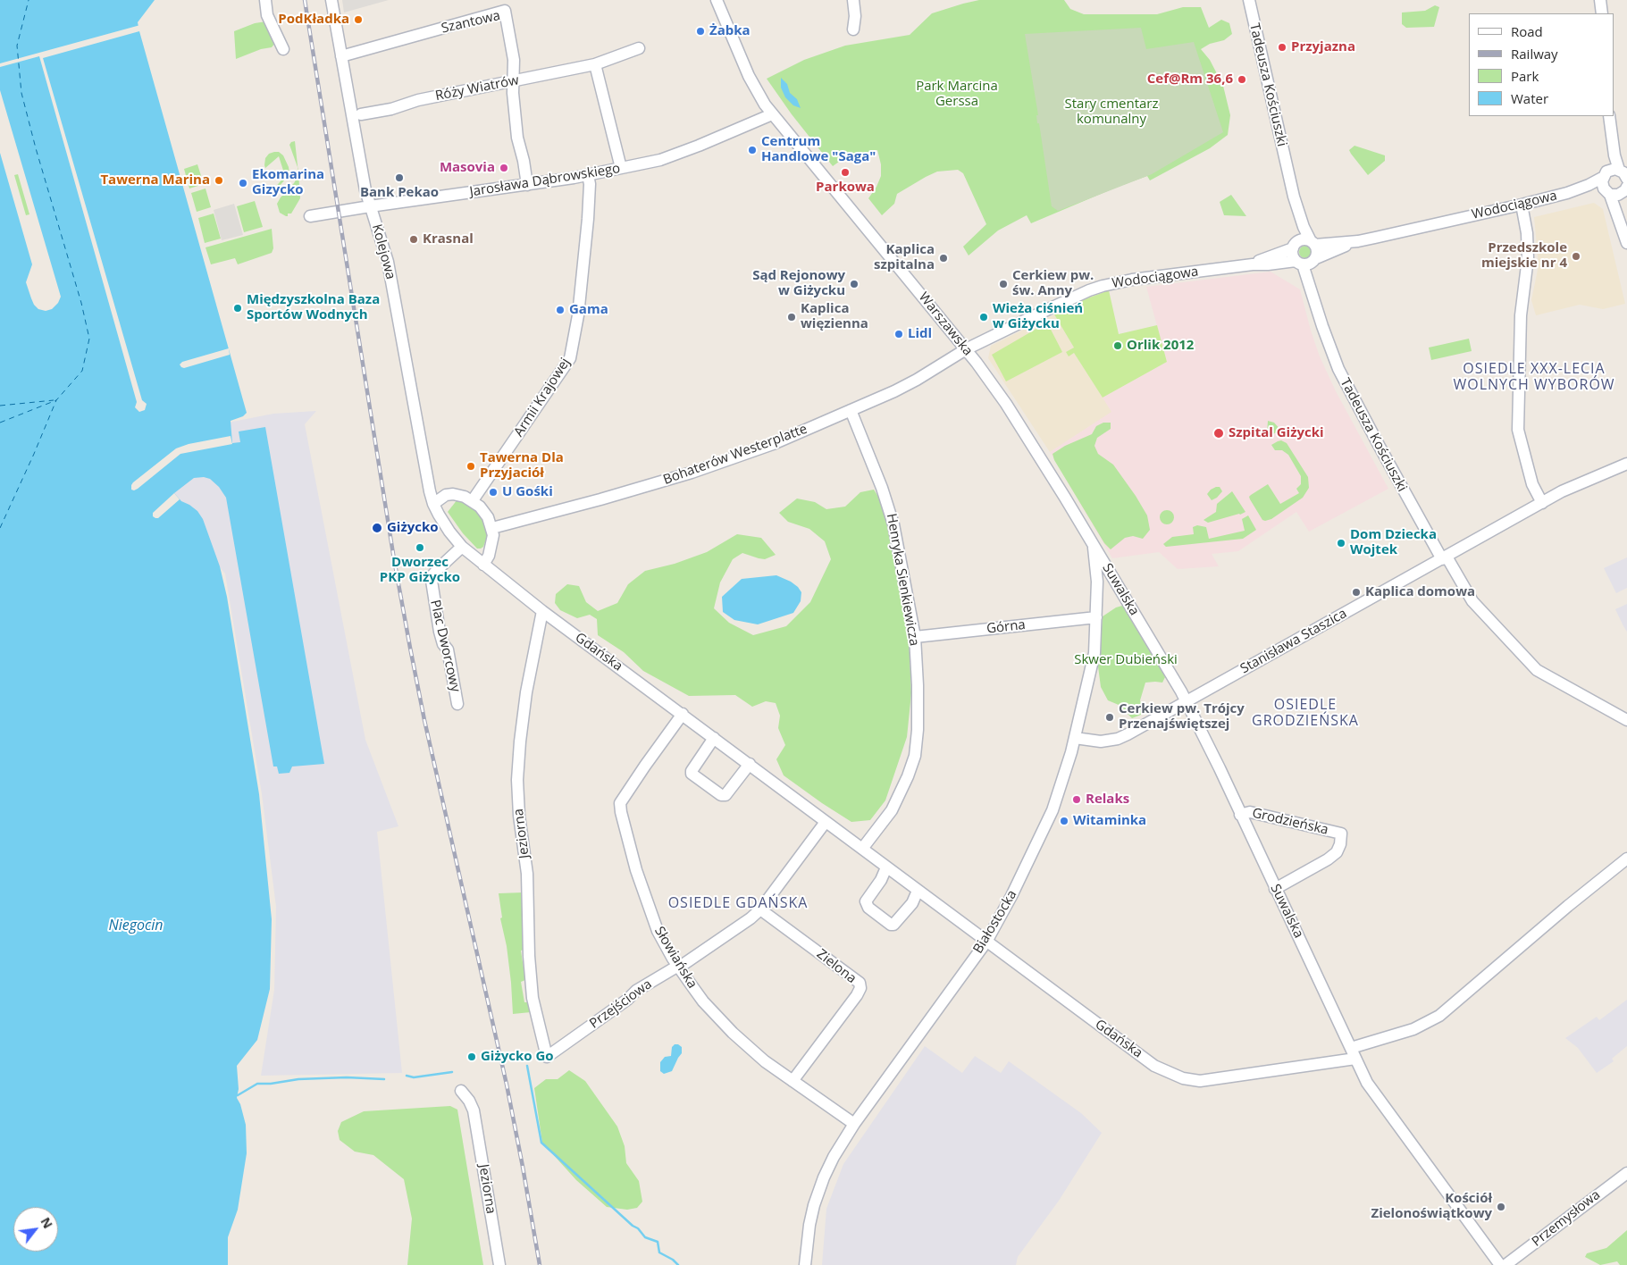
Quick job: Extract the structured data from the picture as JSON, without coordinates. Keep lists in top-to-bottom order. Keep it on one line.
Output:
{"streets":{"street":["Szantowa","Tadeusza Kościuszki","Róży Wiatrów","Jarosława Dąbrowskiego","Wodociągowa","Kolejowa","Warszawska","Armii Krajowej","Bohaterów Westerplatte","Henryka Sienkiewicza","Suwalska","Górna","Stanisława Staszica","Plac Dworcowy","Gdańska","Grodzieńska","Jeziorna","Białostocka","Słowiańska","Zielona","Przejściowa","Przemysłowa"]},"crossings":[["Szantowa","Róży Wiatrów"],["Szantowa","Jarosława Dąbrowskiego"],["Szantowa","Kolejowa"],["Tadeusza Kościuszki","Wodociągowa"],["Tadeusza Kościuszki","Stanisława Staszica"],["Jarosława Dąbrowskiego","Kolejowa"],["Jarosława Dąbrowskiego","Warszawska"],["Jarosława Dąbrowskiego","Armii Krajowej"],["Wodociągowa","Warszawska"],["Wodociągowa","Bohaterów Westerplatte"],["Warszawska","Bohaterów Westerplatte"],["Warszawska","Suwalska"],["Warszawska","Białostocka"],["Bohaterów Westerplatte","Henryka Sienkiewicza"],["Henryka Sienkiewicza","Górna"],["Henryka Sienkiewicza","Gdańska"],["Suwalska","Stanisława Staszica"],["Suwalska","Gdańska"],["Suwalska","Grodzieńska"],["Suwalska","Białostocka"],["Górna","Białostocka"],["Stanisława Staszica","Białostocka"],["Gdańska","Jeziorna"],["Gdańska","Białostocka"],["Gdańska","Słowiańska"],["Gdańska","Przejściowa"],["Jeziorna","Przejściowa"],["Białostocka","Słowiańska"],["Słowiańska","Zielona"],["Słowiańska","Przejściowa"],["Zielona","Przejściowa"]],"districts":["OSIEDLE XXX-LECIA WOLNYCH WYBORÓW","OSIEDLE GRODZIEŃSKA","OSIEDLE GDAŃSKA"],"water":["Niegocin"],"parks":["Park Marcina Gerssa","Stary cmentarz komunalny","Skwer Dubieński"],"places":["PodKładka","Żabka","Przyjazna","Cef@Rm 36,6","Centrum Handlowe \"Saga\"","Masovia","Parkowa","Bank Pekao","Tawerna Marina","Ekomarina Gizycko","Krasnal","Przedszkole miejskie nr 4","Kaplica szpitalna","Sąd Rejonowy w Giżycku","Cerkiew pw. św. Anny","Międzyszkolna Baza Sportów Wodnych","Gama","Kaplica więzienna","Wieża ciśnień w Giżycku","Lidl","Orlik 2012","Szpital Giżycki","Tawerna Dla Przyjaciół","U Gośki","Giżycko","Dom Dziecka Wojtek","Dworzec PKP Giżycko","Kaplica domowa","Cerkiew pw. Trójcy Przenajświętszej","Relaks","Witaminka","Giżycko Go","Kościół Zielonoświątkowy"],"legend":["Road","Railway","Park","Water"],"north":"top right"}
